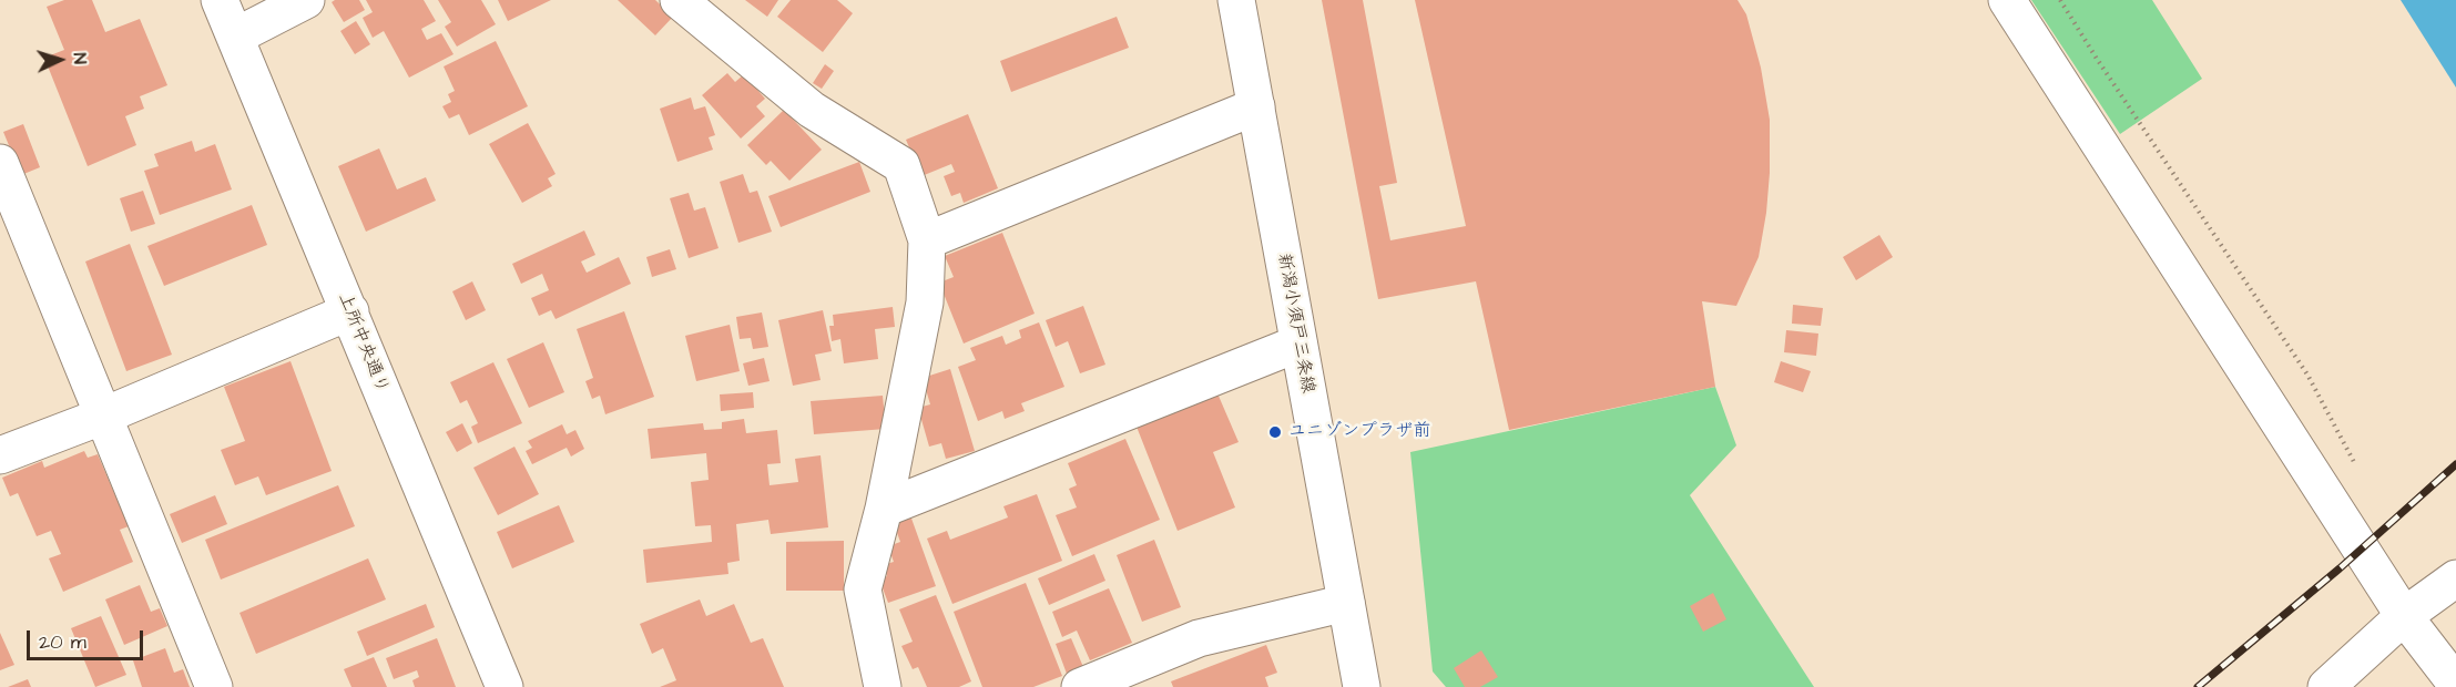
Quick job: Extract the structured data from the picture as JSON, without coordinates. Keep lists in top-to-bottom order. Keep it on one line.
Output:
{"streets":{"street":["新潟小須戸三条線","上所中央通り"]},"places":["ユニゾンプラザ前"],"scale_bar":"20 m","north":"right"}
